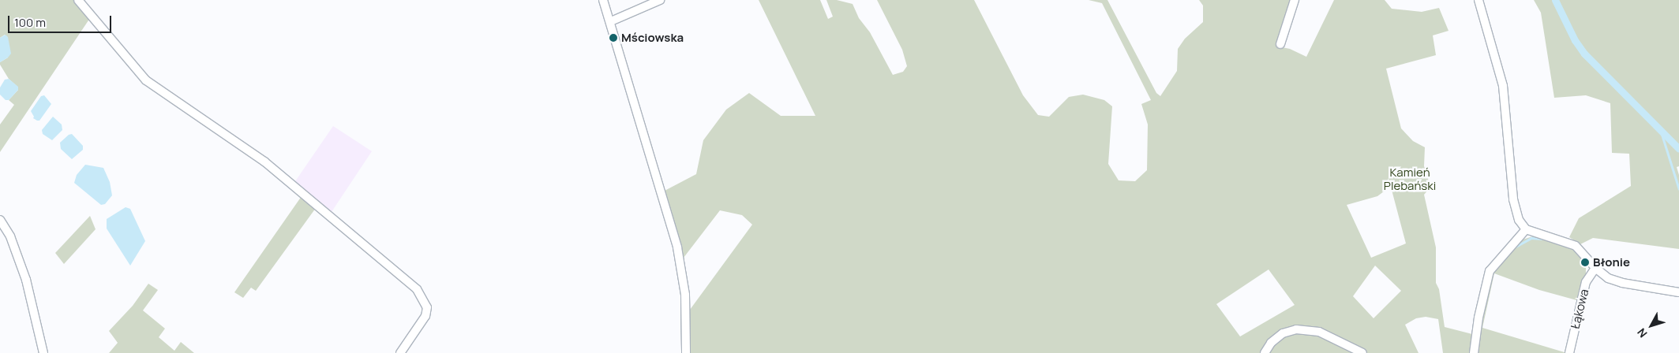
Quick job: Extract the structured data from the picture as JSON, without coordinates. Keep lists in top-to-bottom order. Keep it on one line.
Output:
{"streets":{"street":["Łąkowa"]},"parks":["Kamień Plebański"],"places":["Mściowska","Błonie"],"scale_bar":"100 m","north":"bottom left"}
